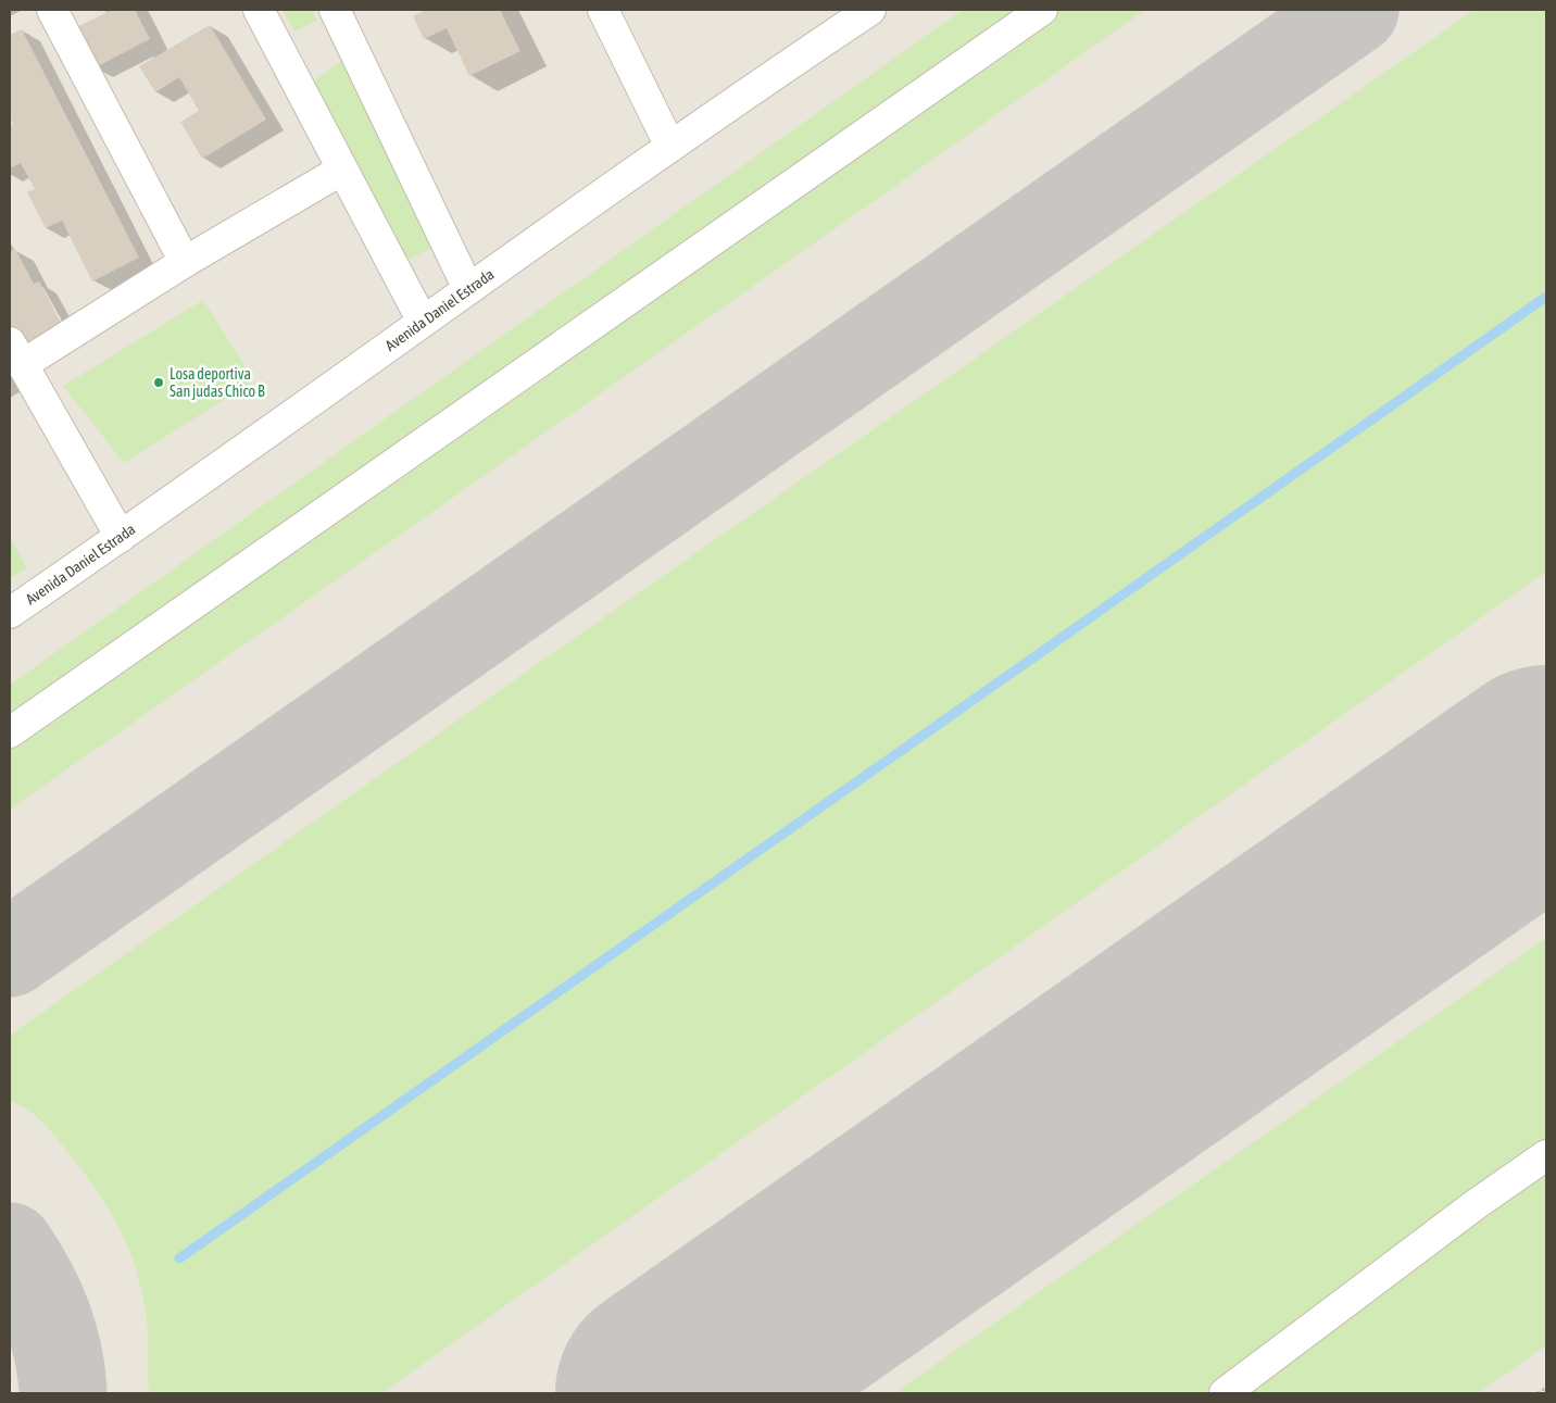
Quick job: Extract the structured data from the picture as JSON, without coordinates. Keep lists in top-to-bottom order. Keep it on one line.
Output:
{"streets":{"street":["Avenida Daniel Estrada"]},"places":["Losa deportiva San judas Chico B"]}
